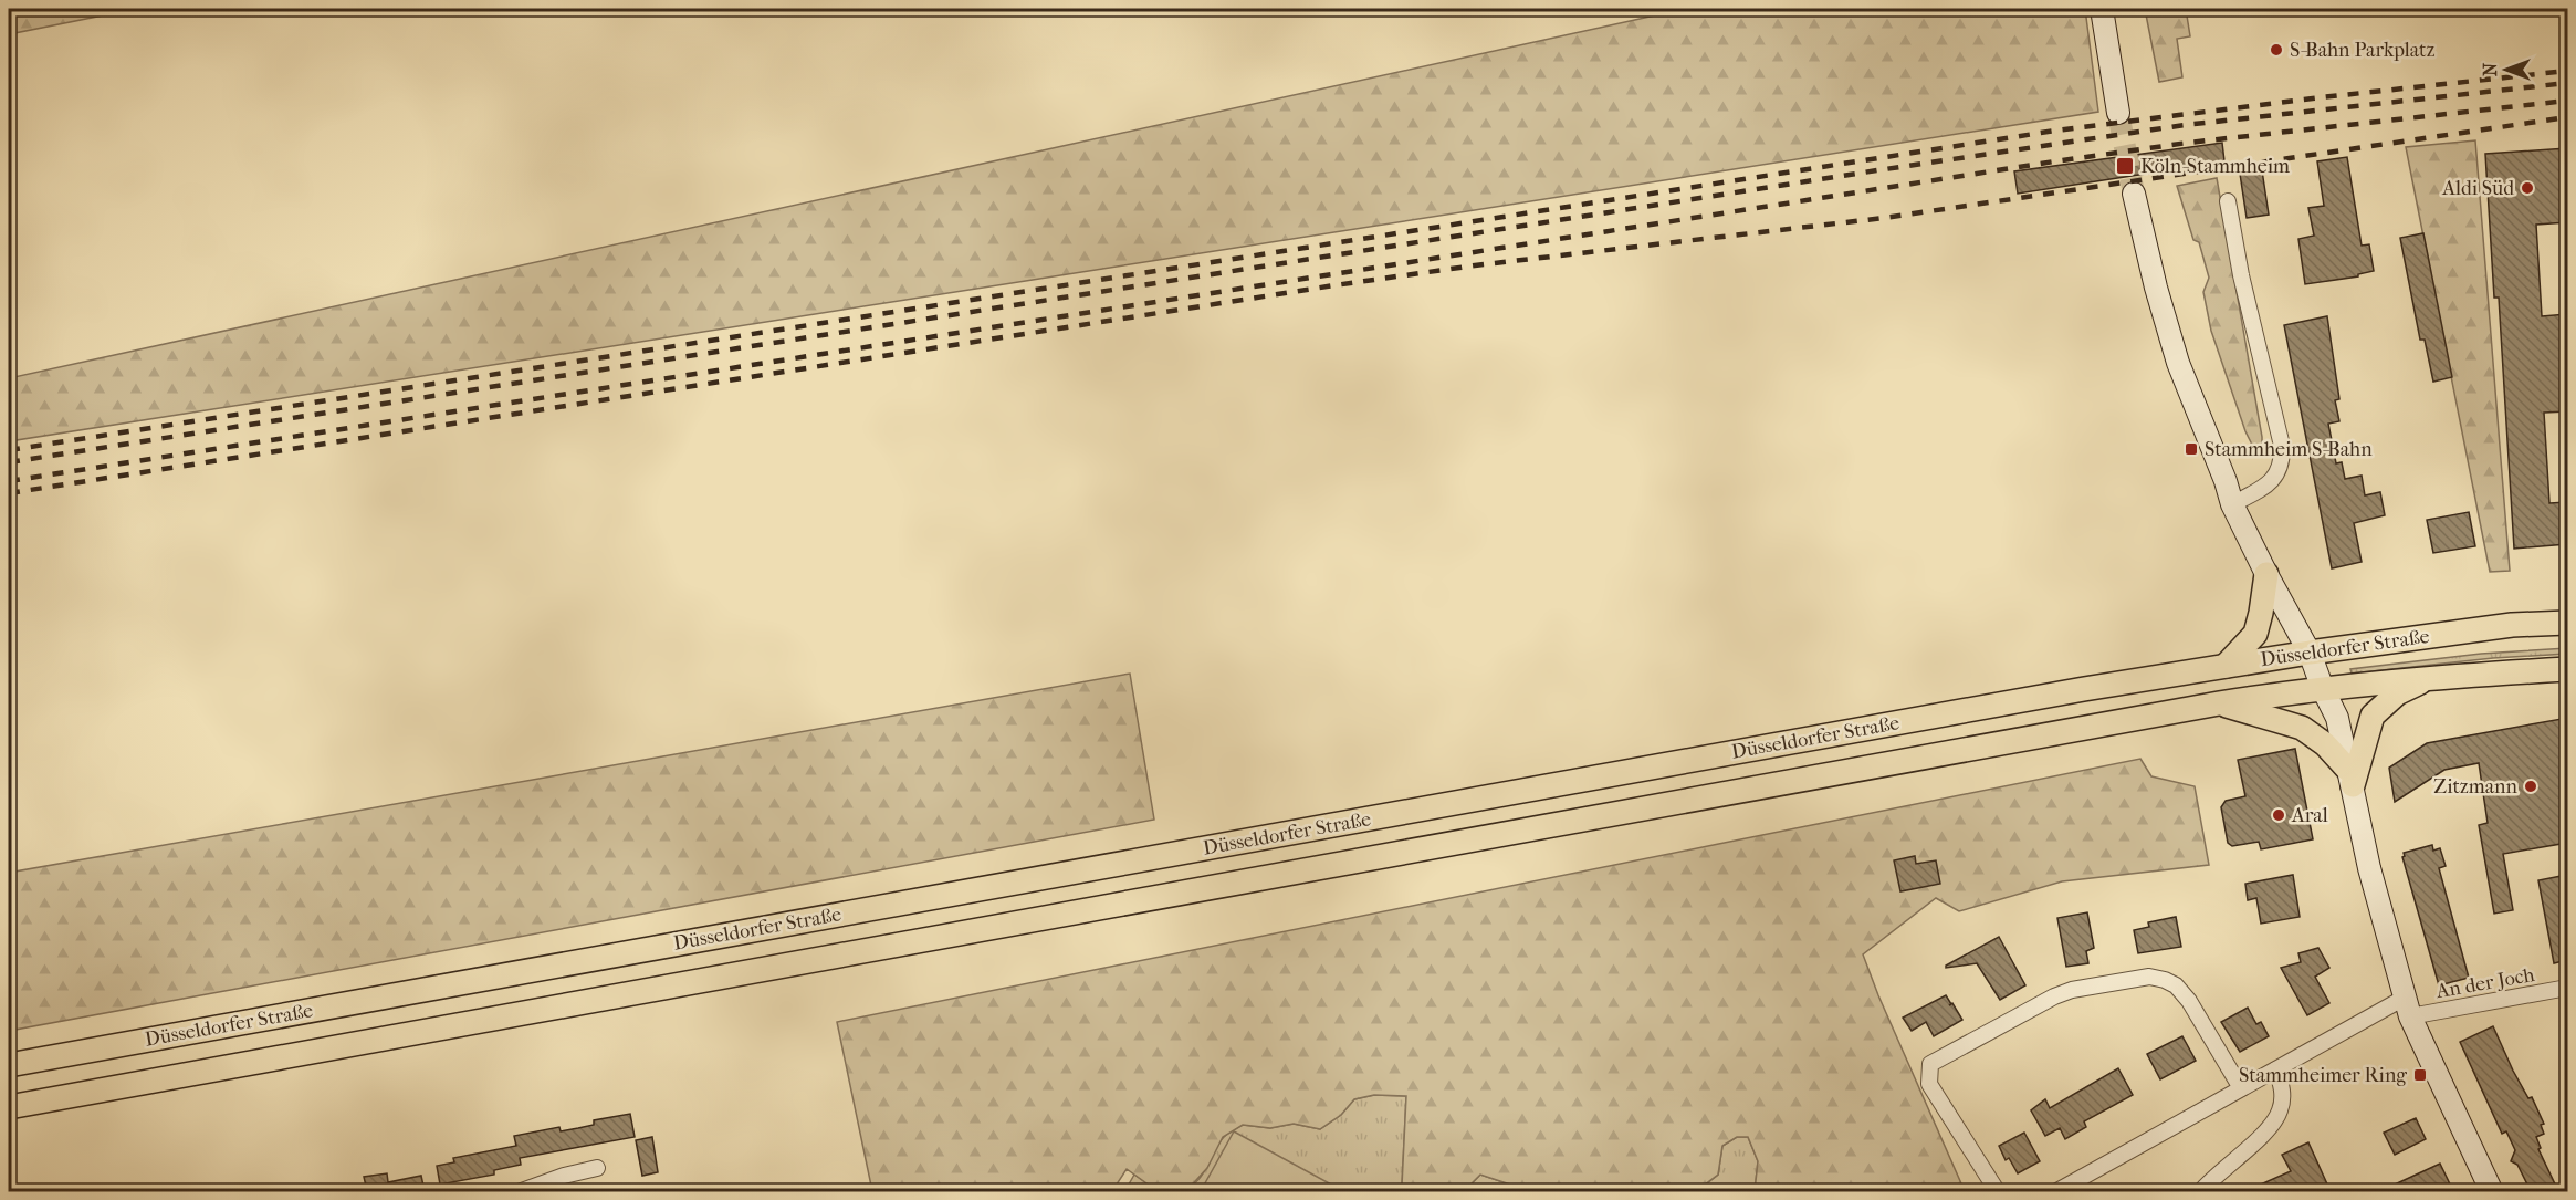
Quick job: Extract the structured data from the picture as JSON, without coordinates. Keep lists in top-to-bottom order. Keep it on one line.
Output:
{"streets":{"main road":["Düsseldorfer Straße"],"street":["An der Joch"]},"places":{"other":["S-Bahn Parkplatz","Aldi Süd","Zitzmann","Aral"],"transit":["Köln-Stammheim","Stammheim S-Bahn","Stammheimer Ring"]},"north":"left"}
